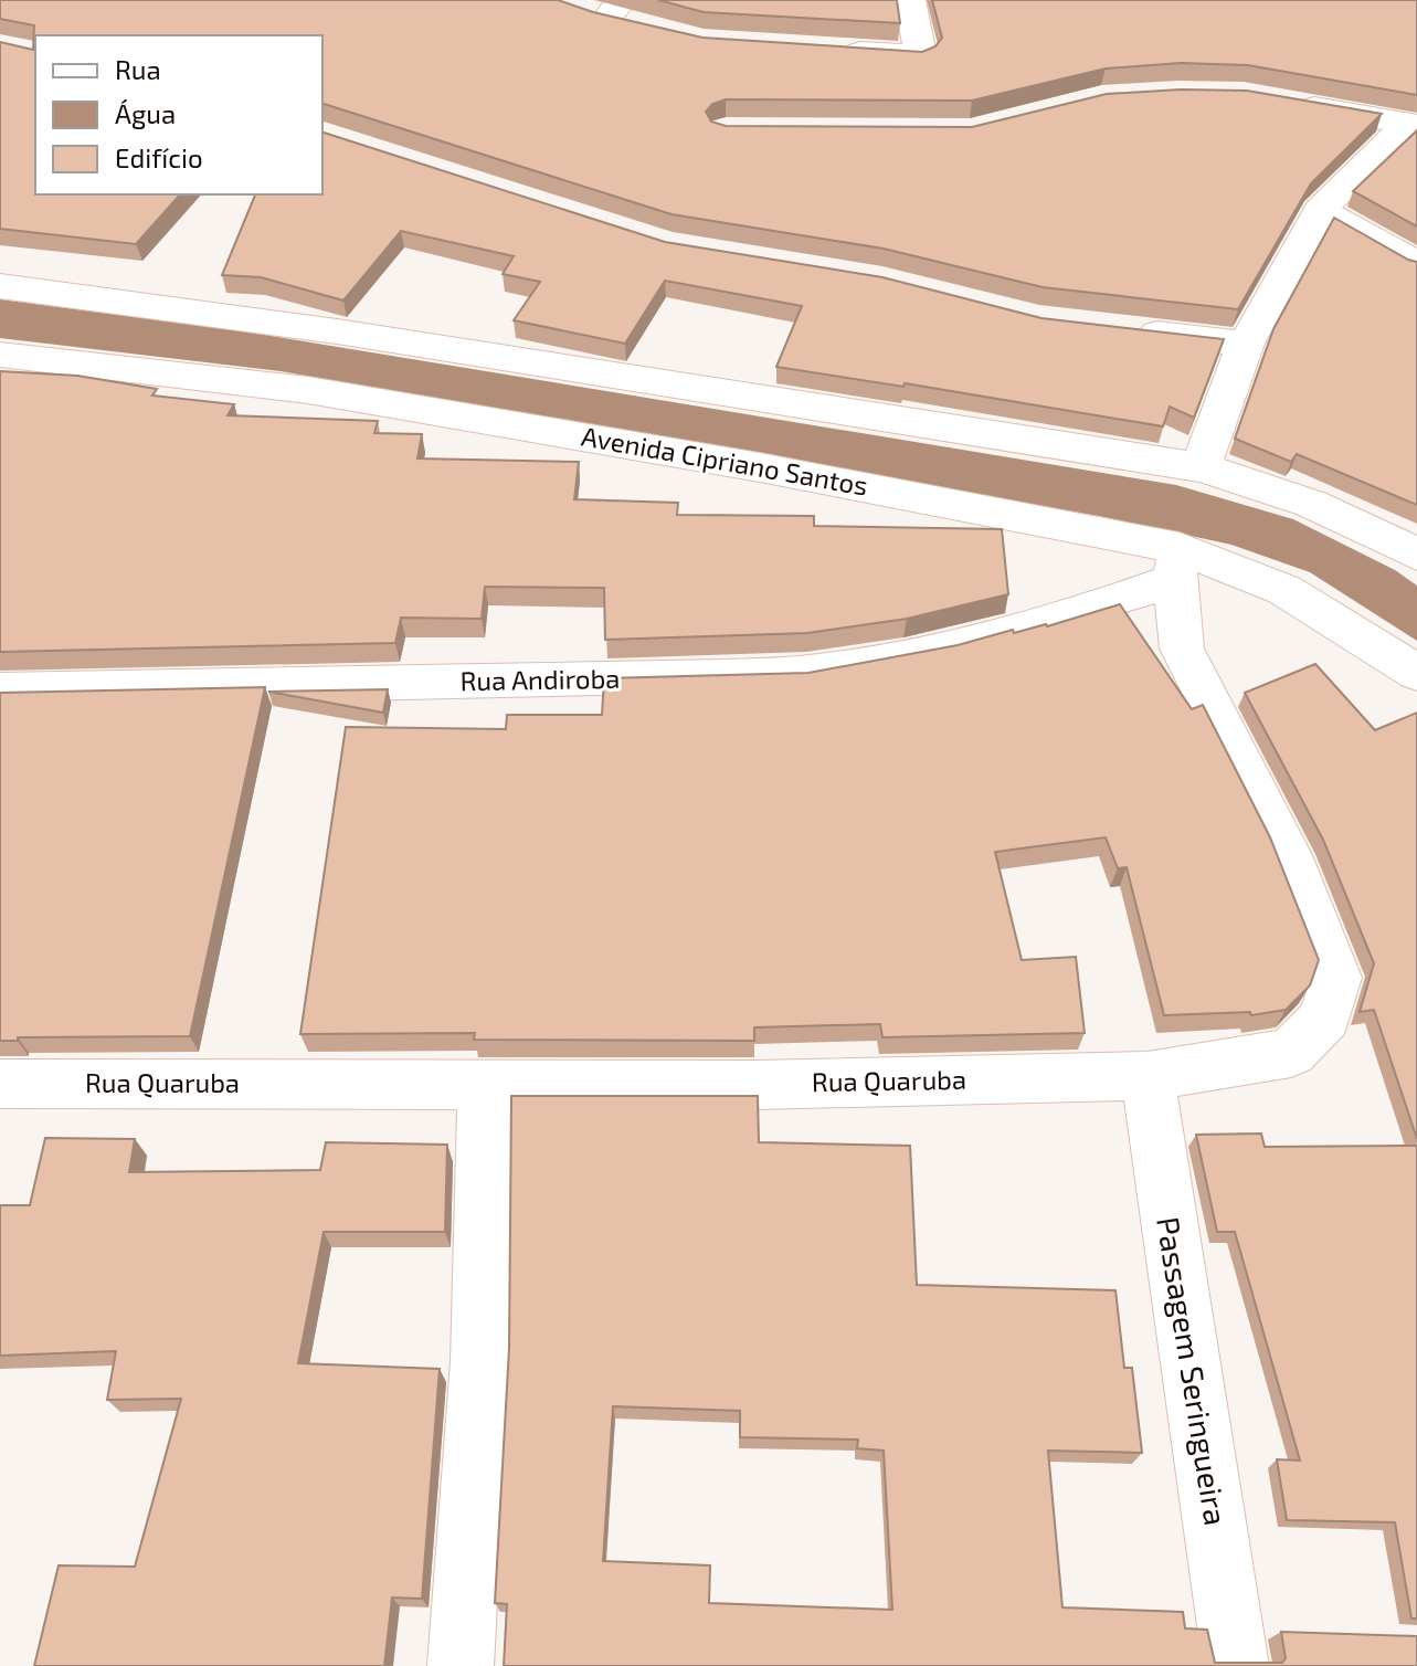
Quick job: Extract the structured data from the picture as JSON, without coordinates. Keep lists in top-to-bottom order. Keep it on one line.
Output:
{"streets":{"street":["Avenida Cipriano Santos","Rua Andiroba","Rua Quaruba","Passagem Seringueira"]},"crossings":[["Avenida Cipriano Santos","Rua Andiroba"],["Avenida Cipriano Santos","Rua Quaruba"],["Rua Andiroba","Rua Quaruba"],["Rua Quaruba","Passagem Seringueira"]],"legend":["Rua","Água","Edifício"]}
